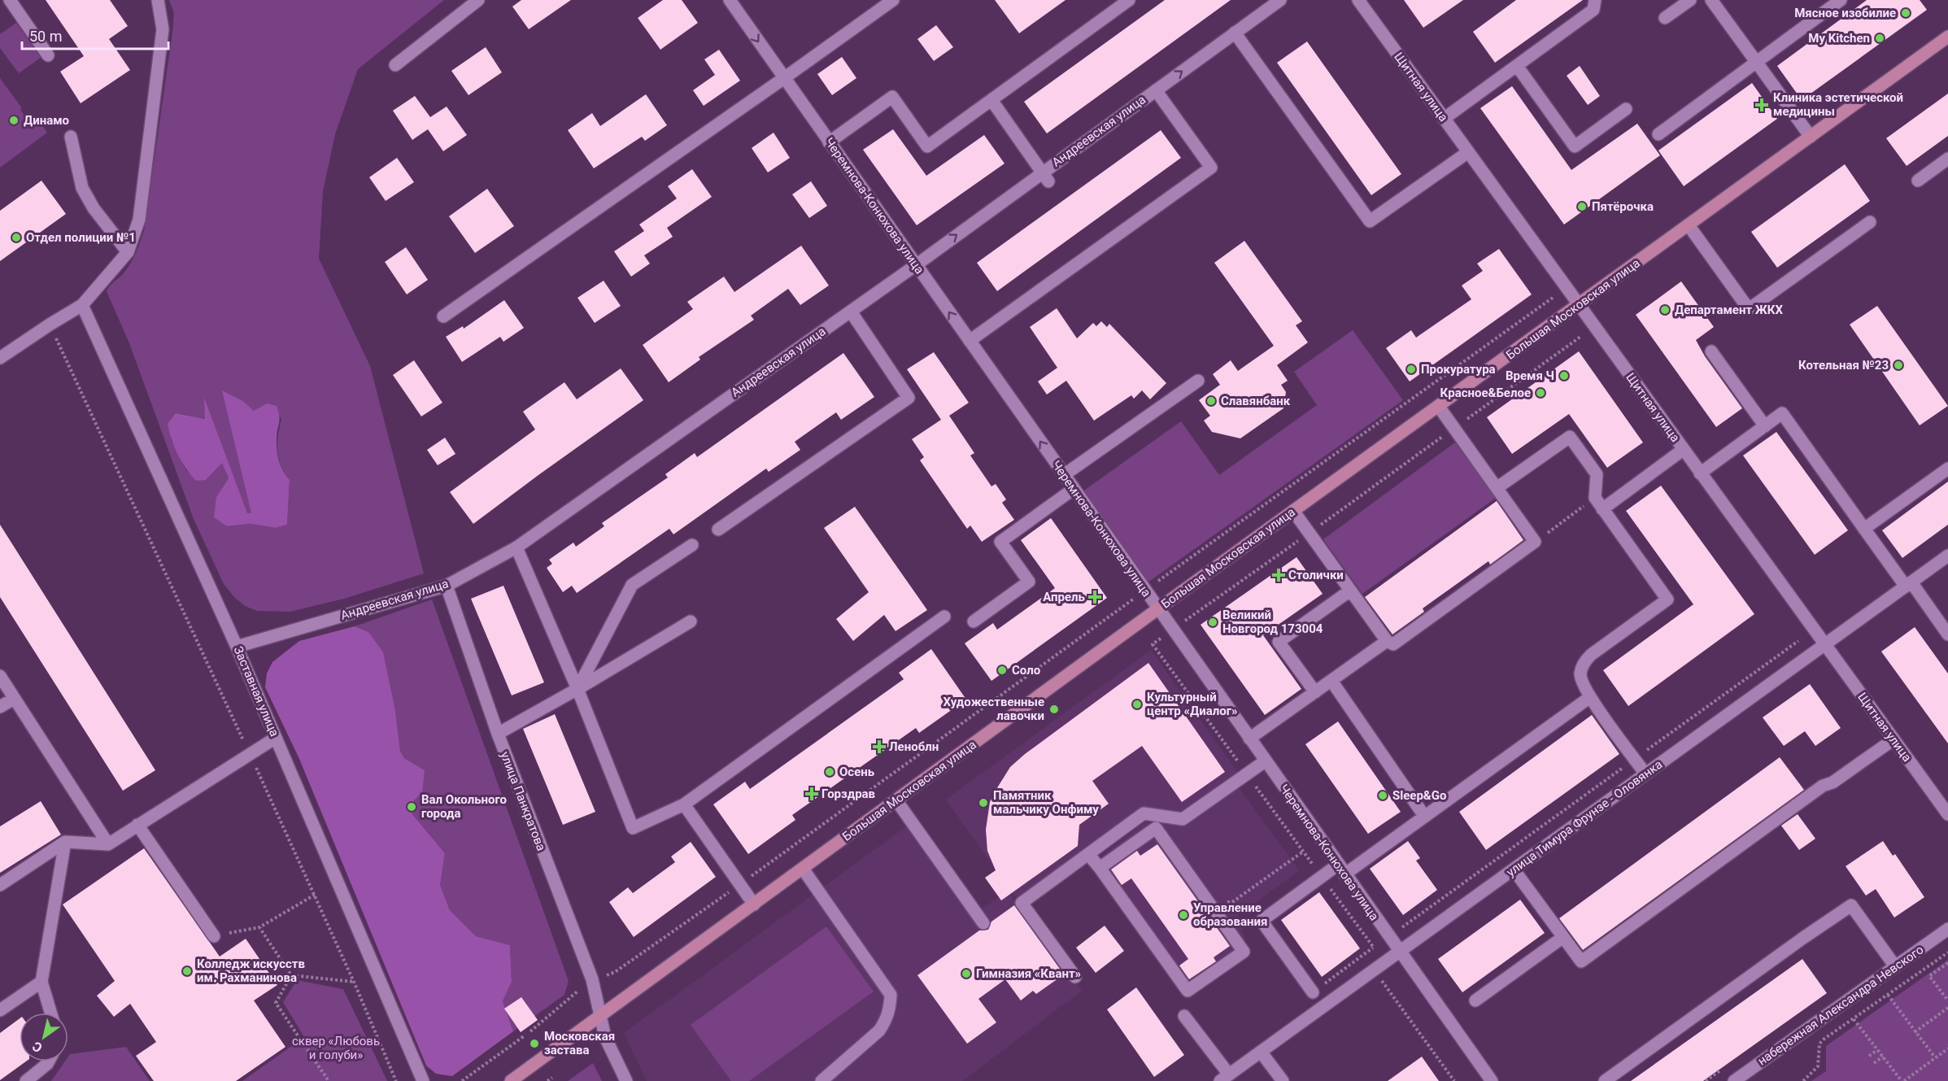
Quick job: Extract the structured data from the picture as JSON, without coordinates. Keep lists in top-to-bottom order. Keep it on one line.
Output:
{"streets":{"main road":["Большая Московская улица"],"street":["Щитная улица","Андреевская улица","Черемнова-Конюхова улица","Заставная улица","улица Панкратова","улица Тимура Фрунзе - Оловянка","набережная Александра Невского"]},"crossings":[["Щитная улица","Большая Московская улица"],["Щитная улица","улица Тимура Фрунзе - Оловянка"],["Андреевская улица","Черемнова-Конюхова улица"],["Андреевская улица","Заставная улица"],["Андреевская улица","улица Панкратова"],["Черемнова-Конюхова улица","Большая Московская улица"],["Черемнова-Конюхова улица","улица Тимура Фрунзе - Оловянка"],["Большая Московская улица","улица Панкратова"]],"parks":["сквер «Любовь и голуби»"],"places":{"other":["Мясное изобилие","My Kitchen","Динамо","Пятёрочка","Отдел полиции №1","Департамент ЖКХ","Котельная №23","Прокуратура","Время Ч","Красное&Белое","Славянбанк","Великий Новгород 173004","Соло","Культурный центр «Диалог»","Художественные лавочки","Осень","Sleep&Go","Памятник мальчику Онфиму","Вал Окольного города","Управление образования","Колледж искусств им. Рахманинова","Гимназия «Квант»","Московская застава"],"health":["Клиника эстетической медицины","Столички","Апрель","Леноблн","Горздрав"]},"scale_bar":"50 m","north":"bottom left"}
